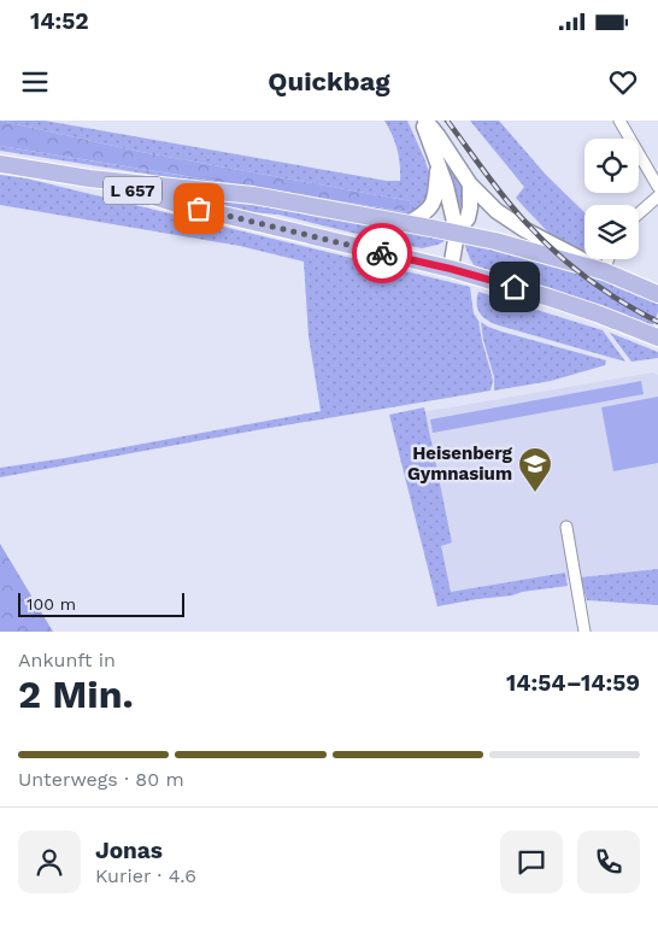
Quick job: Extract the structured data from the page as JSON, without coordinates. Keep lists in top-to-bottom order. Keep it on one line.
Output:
{"streets":{"main road":["L 657"]},"places":{"school or university":["Heisenberg Gymnasium"]},"scale_bar":"100 m","page":{"status":"14:52","header":"Quickbag","scale":"100 m","heading":["2 Min.","Ankunft in","14:54–14:59"],"panel":["Jonas","Kurier · 4.6"],"bar":"Unterwegs · 80 m"}}
